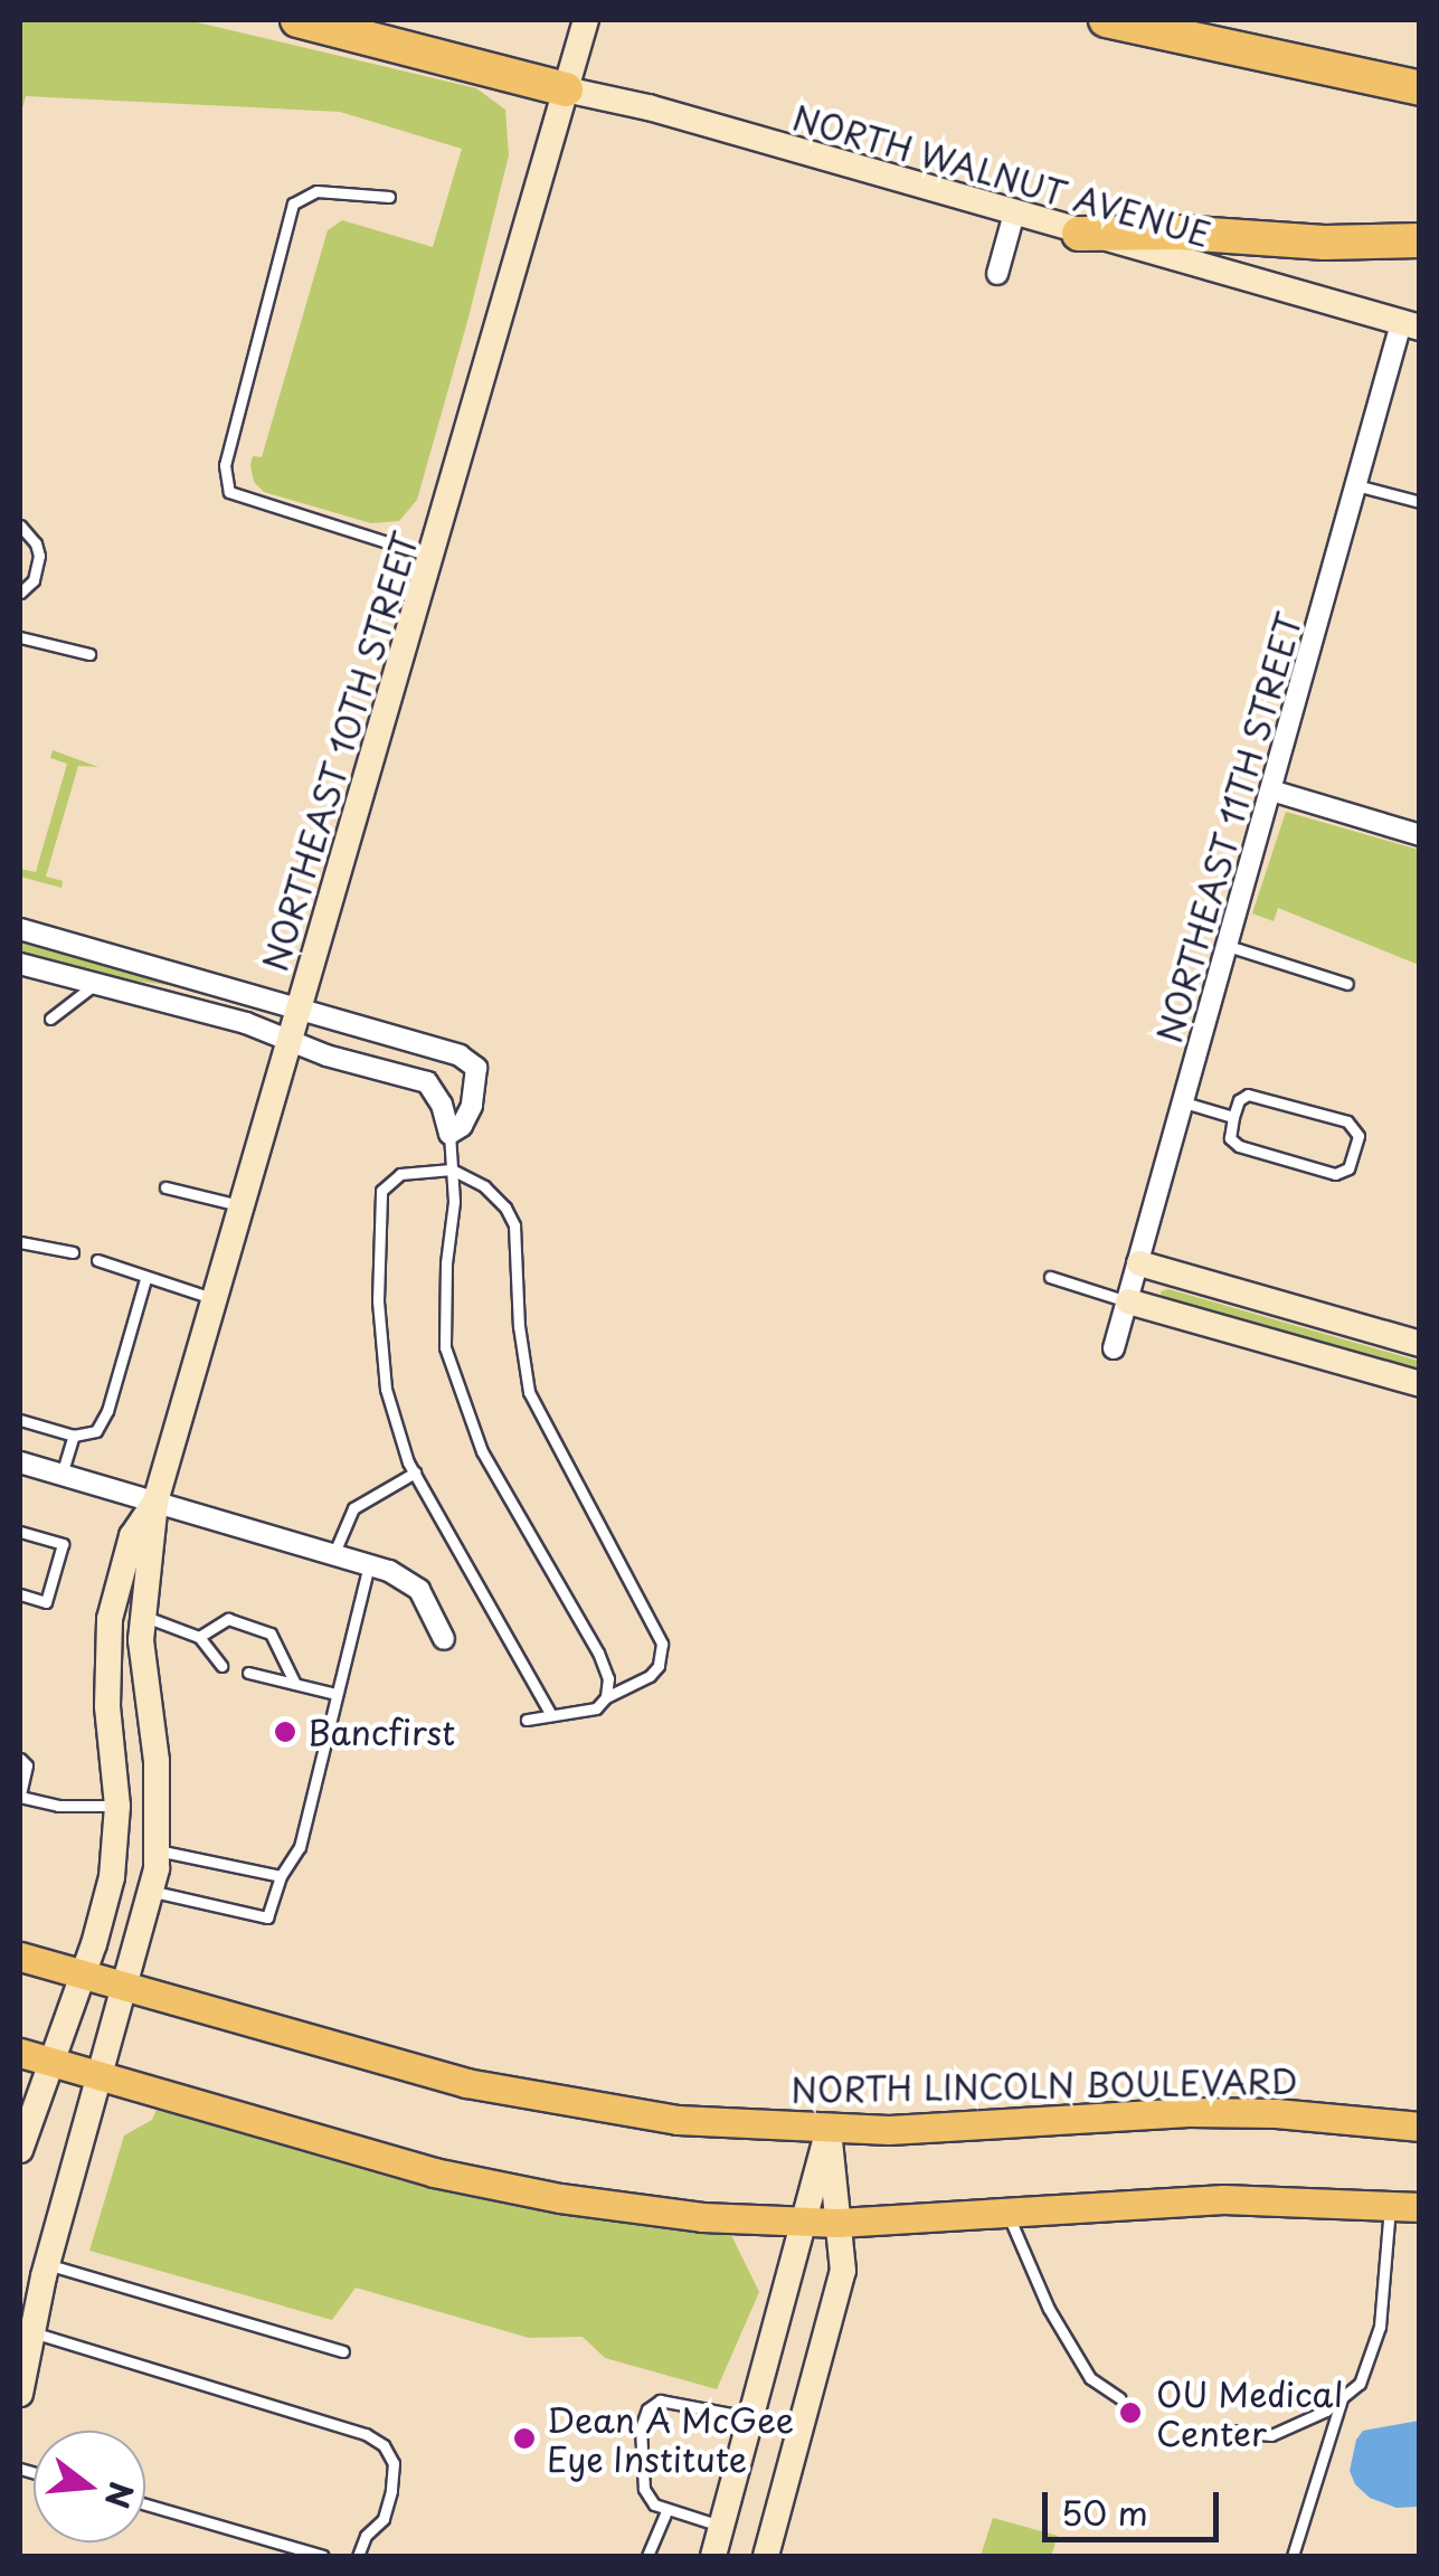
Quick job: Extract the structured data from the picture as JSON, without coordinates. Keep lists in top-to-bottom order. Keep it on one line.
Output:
{"streets":{"main road":["NORTH WALNUT AVENUE","NORTHEAST 10TH STREET","NORTH LINCOLN BOULEVARD"],"street":["NORTHEAST 11TH STREET"]},"crossings":[["NORTH WALNUT AVENUE","NORTHEAST 10TH STREET"],["NORTH WALNUT AVENUE","NORTHEAST 11TH STREET"],["NORTHEAST 10TH STREET","NORTH LINCOLN BOULEVARD"]],"places":["Bancfirst","OU Medical Center","Dean A McGee Eye Institute"],"scale_bar":"50 m","north":"right"}
